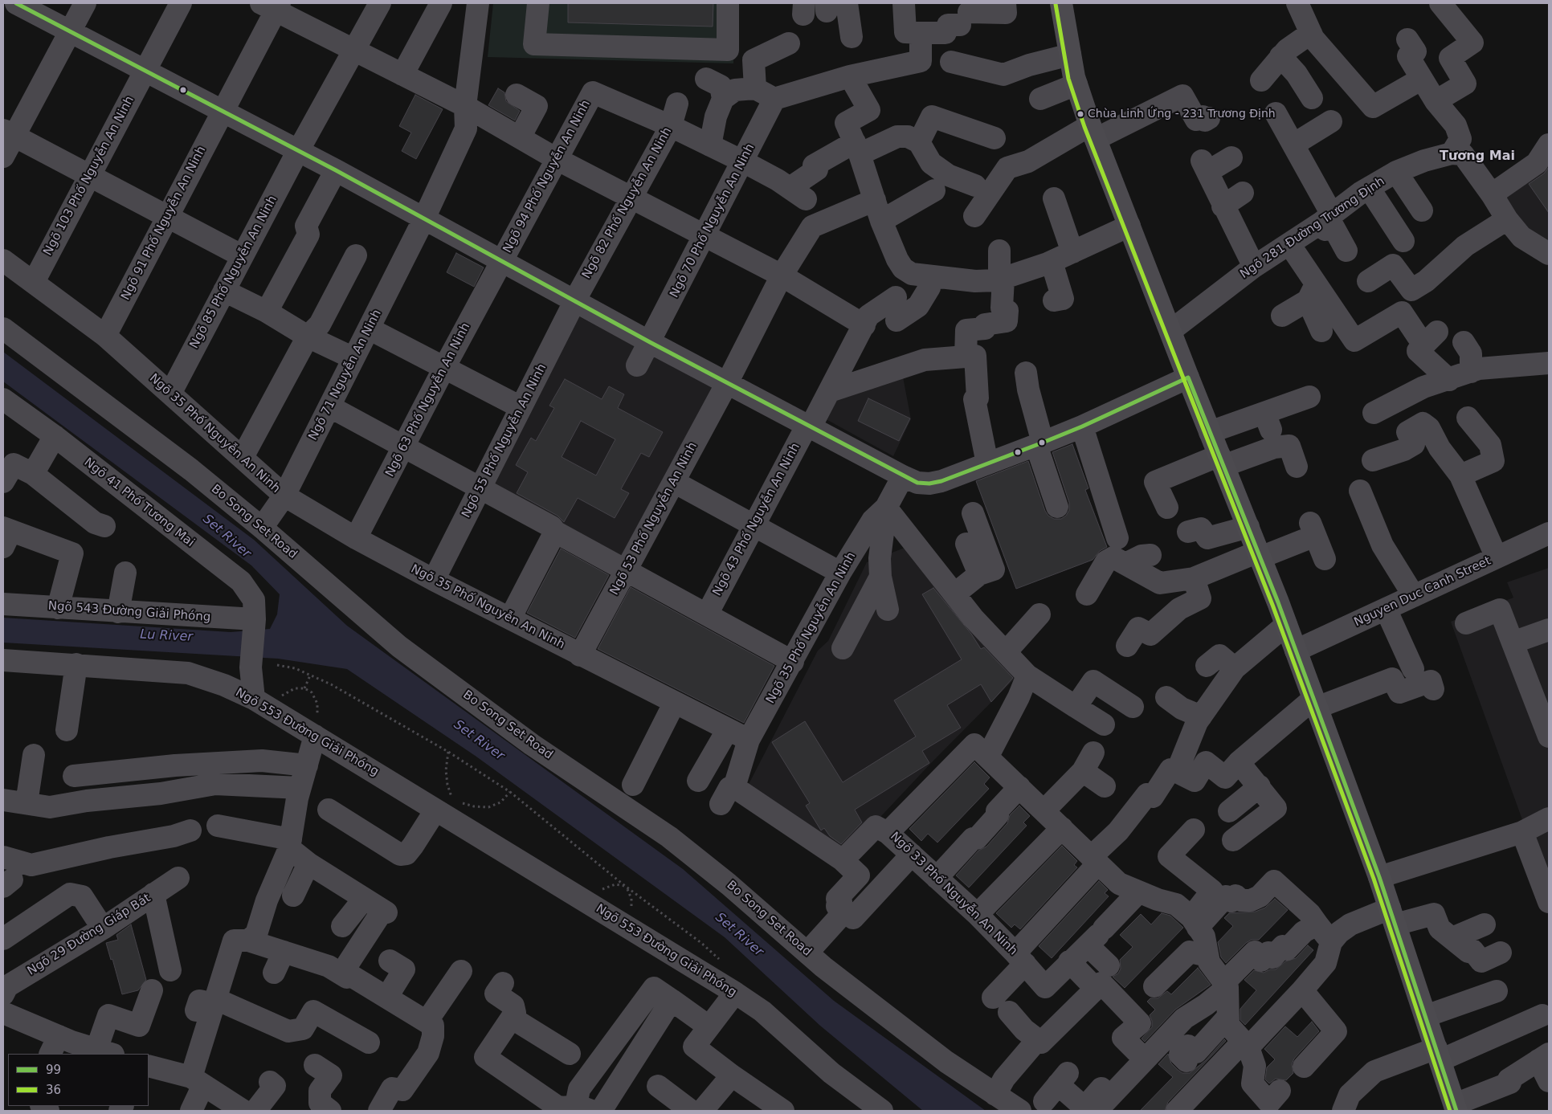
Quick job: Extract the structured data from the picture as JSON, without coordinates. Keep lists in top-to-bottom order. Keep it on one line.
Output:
{"streets":{"street":["Ngõ 103 Phố Nguyễn An Ninh","Ngõ 94 Phố Nguyễn An Ninh","Ngõ 82 Phố Nguyễn An Ninh","Ngõ 70 Phố Nguyễn An Ninh","Ngõ 91 Phố Nguyễn An Ninh","Ngõ 281 Đường Trương Định","Ngõ 85 Phố Nguyễn An Ninh","Ngõ 71 Nguyễn An Ninh","Ngõ 63 Phố Nguyễn An Ninh","Ngõ 35 Phố Nguyễn An Ninh","Ngõ 55 Phố Nguyễn An Ninh","Ngõ 41 Phố Tương Mai","Ngõ 53 Phố Nguyễn An Ninh","Ngõ 43 Phố Nguyễn An Ninh","Bo Song Set Road","Nguyen Duc Canh Street","Ngõ 543 Đường Giải Phóng","Ngõ 553 Đường Giải Phóng","Ngõ 33 Phố Nguyễn An Ninh","Ngõ 29 Đường Giáp Bát"]},"crossings":[["Ngõ 103 Phố Nguyễn An Ninh","Ngõ 35 Phố Nguyễn An Ninh"],["Ngõ 94 Phố Nguyễn An Ninh","Ngõ 82 Phố Nguyễn An Ninh"],["Ngõ 94 Phố Nguyễn An Ninh","Ngõ 63 Phố Nguyễn An Ninh"],["Ngõ 82 Phố Nguyễn An Ninh","Ngõ 55 Phố Nguyễn An Ninh"],["Ngõ 91 Phố Nguyễn An Ninh","Ngõ 35 Phố Nguyễn An Ninh"],["Ngõ 85 Phố Nguyễn An Ninh","Ngõ 35 Phố Nguyễn An Ninh"],["Ngõ 71 Nguyễn An Ninh","Ngõ 35 Phố Nguyễn An Ninh"],["Ngõ 71 Nguyễn An Ninh","Bo Song Set Road"],["Ngõ 63 Phố Nguyễn An Ninh","Ngõ 35 Phố Nguyễn An Ninh"],["Ngõ 35 Phố Nguyễn An Ninh","Ngõ 55 Phố Nguyễn An Ninh"],["Ngõ 35 Phố Nguyễn An Ninh","Ngõ 53 Phố Nguyễn An Ninh"],["Ngõ 41 Phố Tương Mai","Ngõ 543 Đường Giải Phóng"],["Ngõ 41 Phố Tương Mai","Ngõ 553 Đường Giải Phóng"]],"districts":["Tương Mai"],"water":["Set River","Lu River"],"places":["Chùa Linh Ứng - 231 Trương Định"],"lines":["transit line 99","transit line 36"],"legend":["99","36"]}
